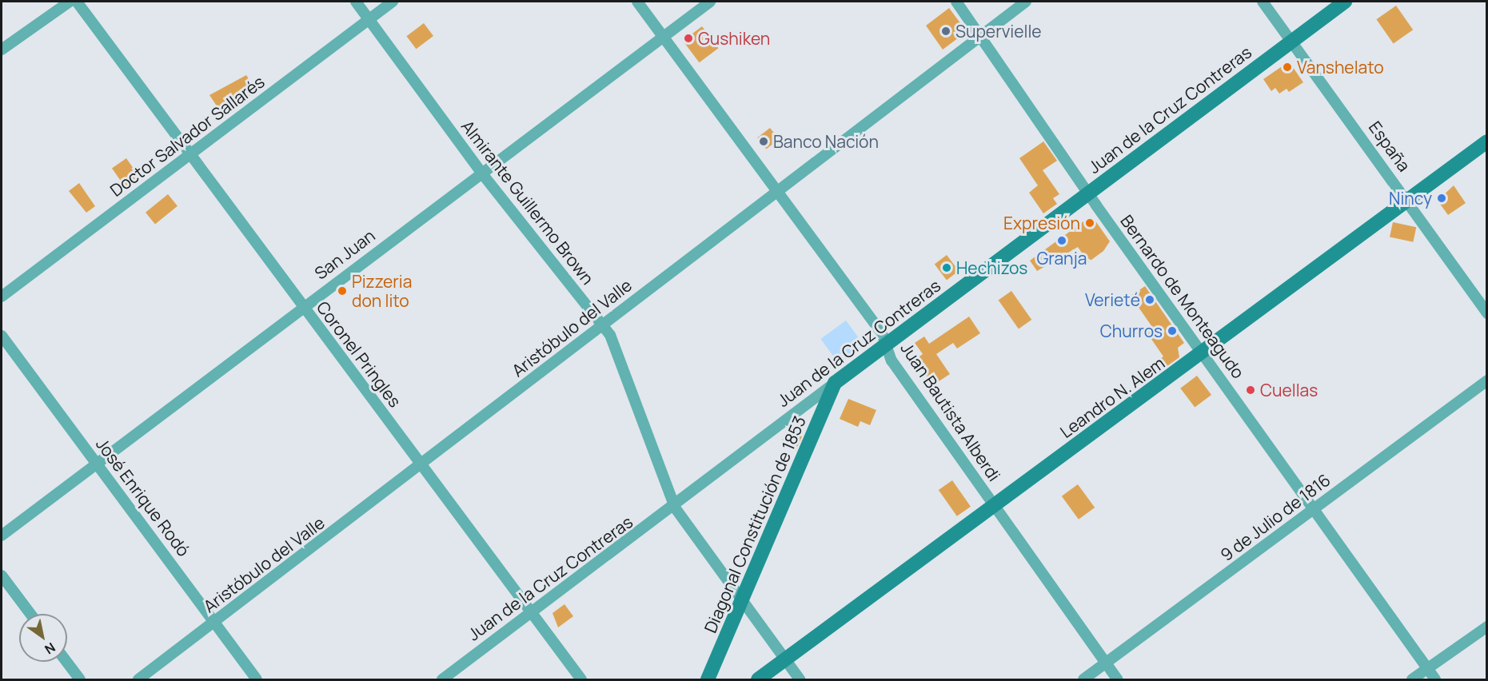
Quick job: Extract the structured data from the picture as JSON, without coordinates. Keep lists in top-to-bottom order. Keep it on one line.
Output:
{"streets":{"main road":["Juan de la Cruz Contreras","Leandro N. Alem","Diagonal Constitución de 1853"],"street":["Doctor Salvador Sallarés","España","Almirante Guillermo Brown","San Juan","Bernardo de Monteagudo","Aristóbulo del Valle","Coronel Pringles","Juan Bautista Alberdi","José Enrique Rodó","9 de Julio de 1816"]},"crossings":[["Juan de la Cruz Contreras","España"],["Juan de la Cruz Contreras","Almirante Guillermo Brown"],["Juan de la Cruz Contreras","Bernardo de Monteagudo"],["Juan de la Cruz Contreras","Coronel Pringles"],["Juan de la Cruz Contreras","Juan Bautista Alberdi"],["Juan de la Cruz Contreras","Diagonal Constitución de 1853"],["Doctor Salvador Sallarés","Almirante Guillermo Brown"],["Doctor Salvador Sallarés","Coronel Pringles"],["España","Leandro N. Alem"],["Almirante Guillermo Brown","San Juan"],["Almirante Guillermo Brown","Aristóbulo del Valle"],["Almirante Guillermo Brown","Leandro N. Alem"],["Almirante Guillermo Brown","Diagonal Constitución de 1853"],["San Juan","Coronel Pringles"],["San Juan","Juan Bautista Alberdi"],["San Juan","José Enrique Rodó"],["Bernardo de Monteagudo","Aristóbulo del Valle"],["Bernardo de Monteagudo","Leandro N. Alem"],["Bernardo de Monteagudo","9 de Julio de 1816"],["Aristóbulo del Valle","Coronel Pringles"],["Aristóbulo del Valle","Juan Bautista Alberdi"],["Aristóbulo del Valle","José Enrique Rodó"],["Leandro N. Alem","Juan Bautista Alberdi"],["Juan Bautista Alberdi","9 de Julio de 1816"]],"places":["Supervielle","Gushiken","Vanshelato","Banco Nación","Nincy","Expresión","Granja","Hechizos","Pizzeria don lito","Verieté","Churros","Cuellas"],"north":"bottom right"}
